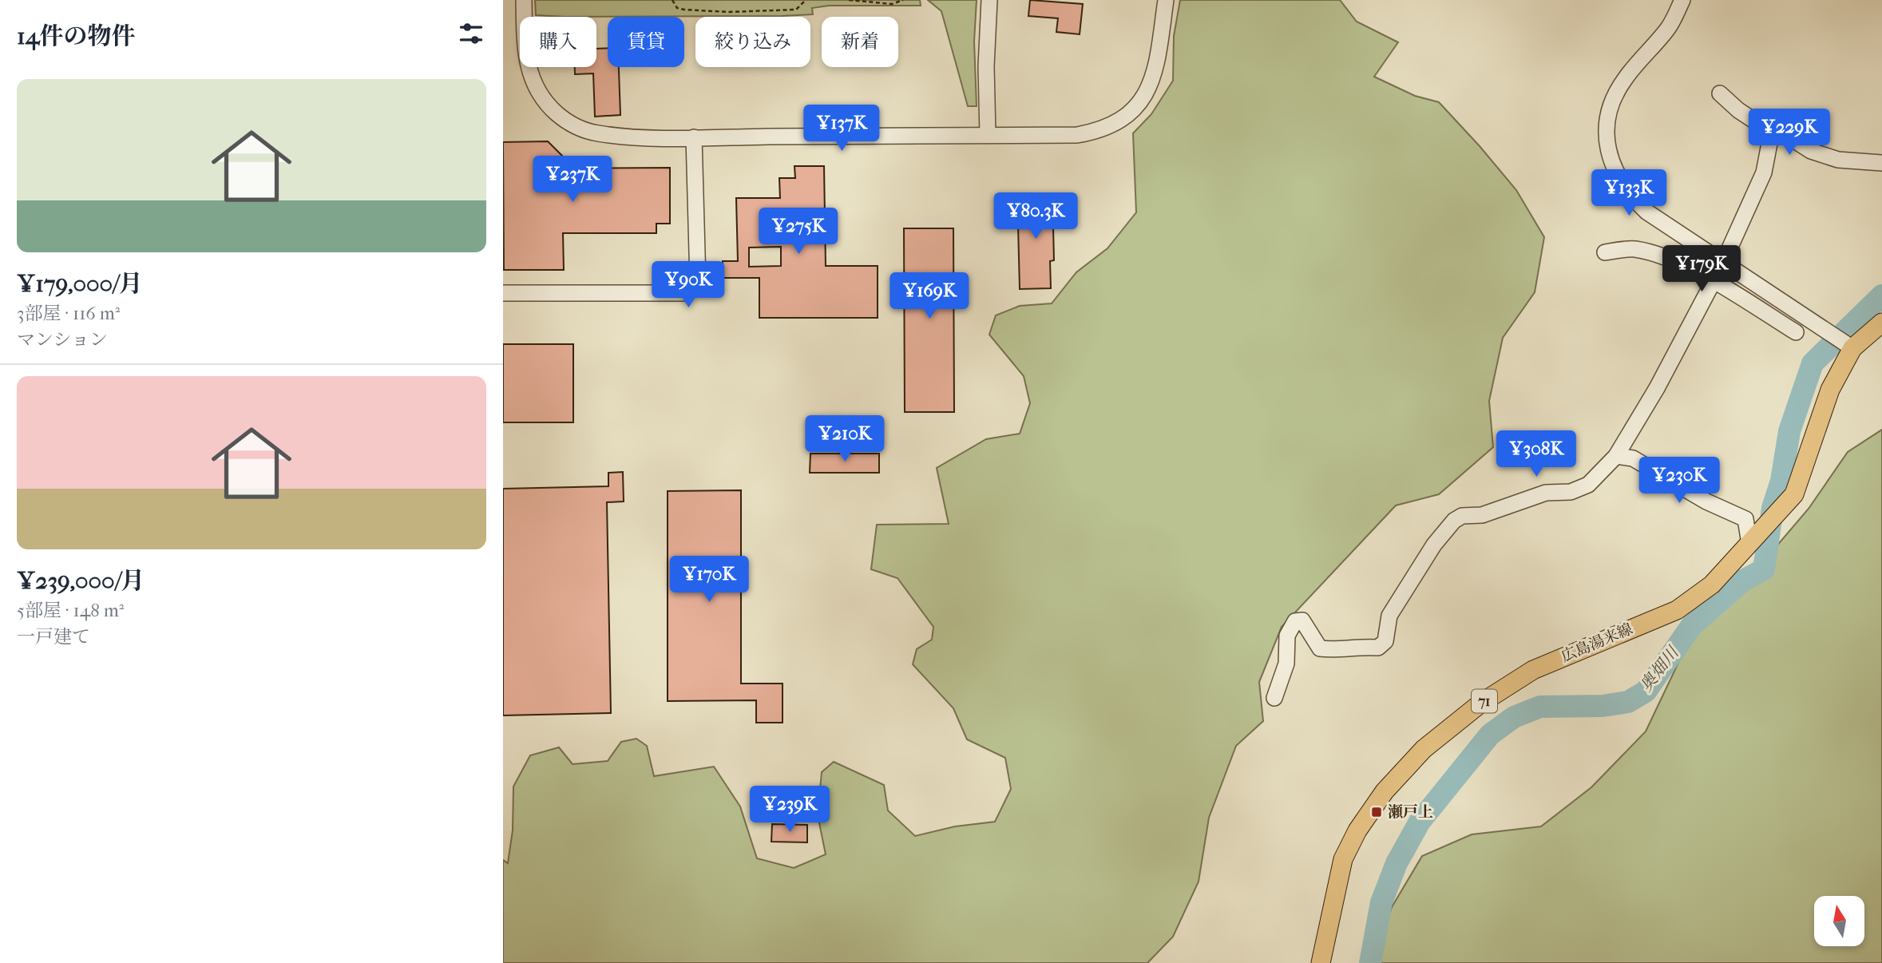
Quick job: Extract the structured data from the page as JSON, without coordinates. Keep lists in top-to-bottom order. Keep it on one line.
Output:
{"streets":{"main road":["広島湯来線","71"]},"water":["奥畑川"],"places":{"transit":["瀬戸上"]},"north":"top","page":{"heading":"14件の物件","chip":["購入","賃貸","絞り込み","新着"],"list":[{"name":"¥179,000/月","note":"3部屋 · 116 m² · マンション"},{"name":"¥239,000/月","note":"5部屋 · 148 m² · 一戸建て"}],"price":["¥137K","¥229K","¥237K","¥133K","¥80.3K","¥275K","¥179K","¥90K","¥169K","¥210K","¥308K","¥230K","¥170K","¥239K"]}}
